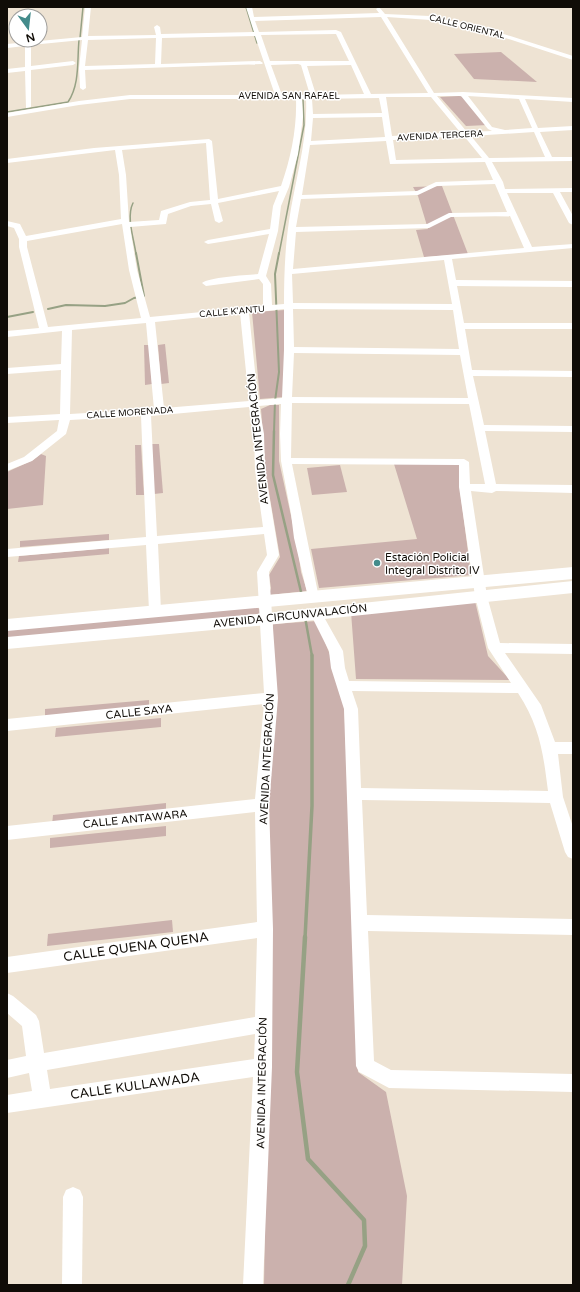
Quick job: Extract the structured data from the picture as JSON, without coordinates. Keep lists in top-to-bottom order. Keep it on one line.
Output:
{"streets":{"main road":["AVENIDA CIRCUNVALACIÓN"],"street":["CALLE ORIENTAL","AVENIDA SAN RAFAEL","AVENIDA TERCERA","CALLE K'ANTU","CALLE MORENADA","AVENIDA INTEGRACIÓN","CALLE SAYA","CALLE ANTAWARA","CALLE QUENA QUENA","CALLE KULLAWADA"]},"crossings":[["CALLE K'ANTU","AVENIDA INTEGRACIÓN"],["CALLE MORENADA","AVENIDA INTEGRACIÓN"],["AVENIDA INTEGRACIÓN","AVENIDA CIRCUNVALACIÓN"],["AVENIDA INTEGRACIÓN","CALLE SAYA"],["AVENIDA INTEGRACIÓN","CALLE ANTAWARA"],["AVENIDA INTEGRACIÓN","CALLE QUENA QUENA"],["AVENIDA INTEGRACIÓN","CALLE KULLAWADA"]],"places":["Estación Policial Integral Distrito IV"],"north":"bottom"}
